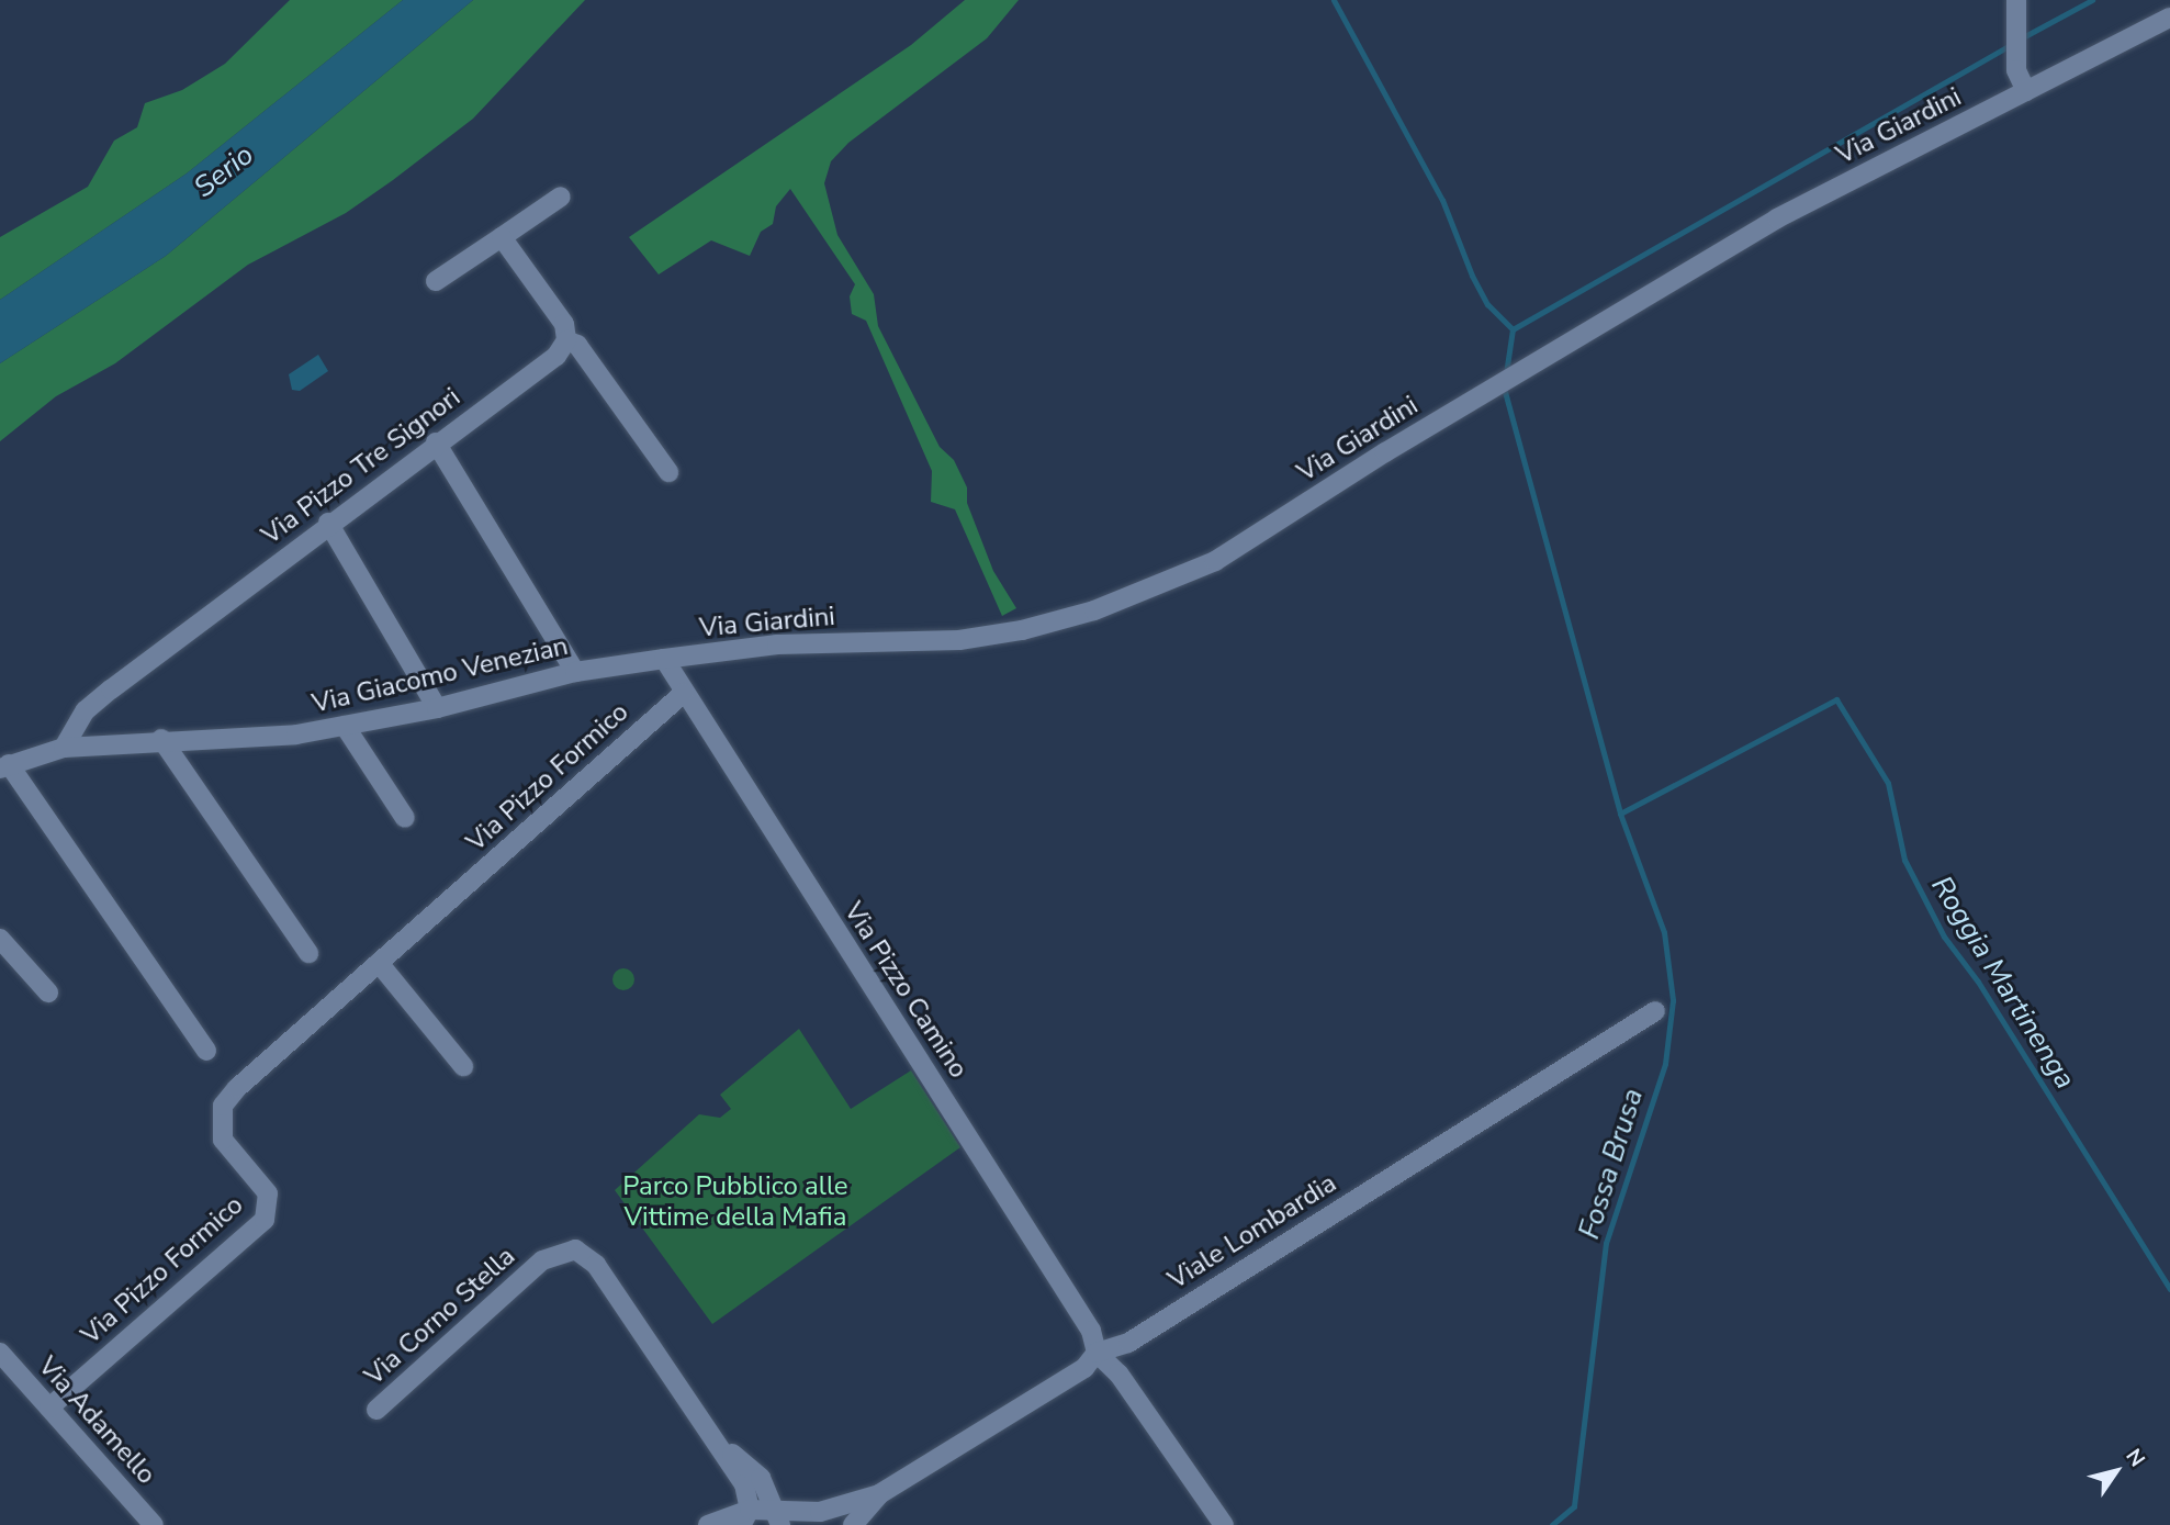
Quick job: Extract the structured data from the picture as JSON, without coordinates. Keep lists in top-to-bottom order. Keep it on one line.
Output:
{"streets":{"street":["Via Giardini","Via Pizzo Tre Signori","Via Giacomo Venezian","Via Pizzo Formico","Via Pizzo Camino","Viale Lombardia","Via Corno Stella","Via Adamello"]},"crossings":[["Via Giardini","Via Giacomo Venezian"],["Via Giardini","Via Pizzo Camino"],["Via Pizzo Tre Signori","Via Giacomo Venezian"],["Via Giacomo Venezian","Via Pizzo Camino"],["Via Pizzo Formico","Via Pizzo Camino"],["Via Pizzo Formico","Via Adamello"],["Via Pizzo Camino","Viale Lombardia"],["Viale Lombardia","Via Corno Stella"]],"water":["Serio","Roggia Martinenga","Fossa Brusa"],"parks":["Parco Pubblico alle Vittime della Mafia"],"north":"top right"}
